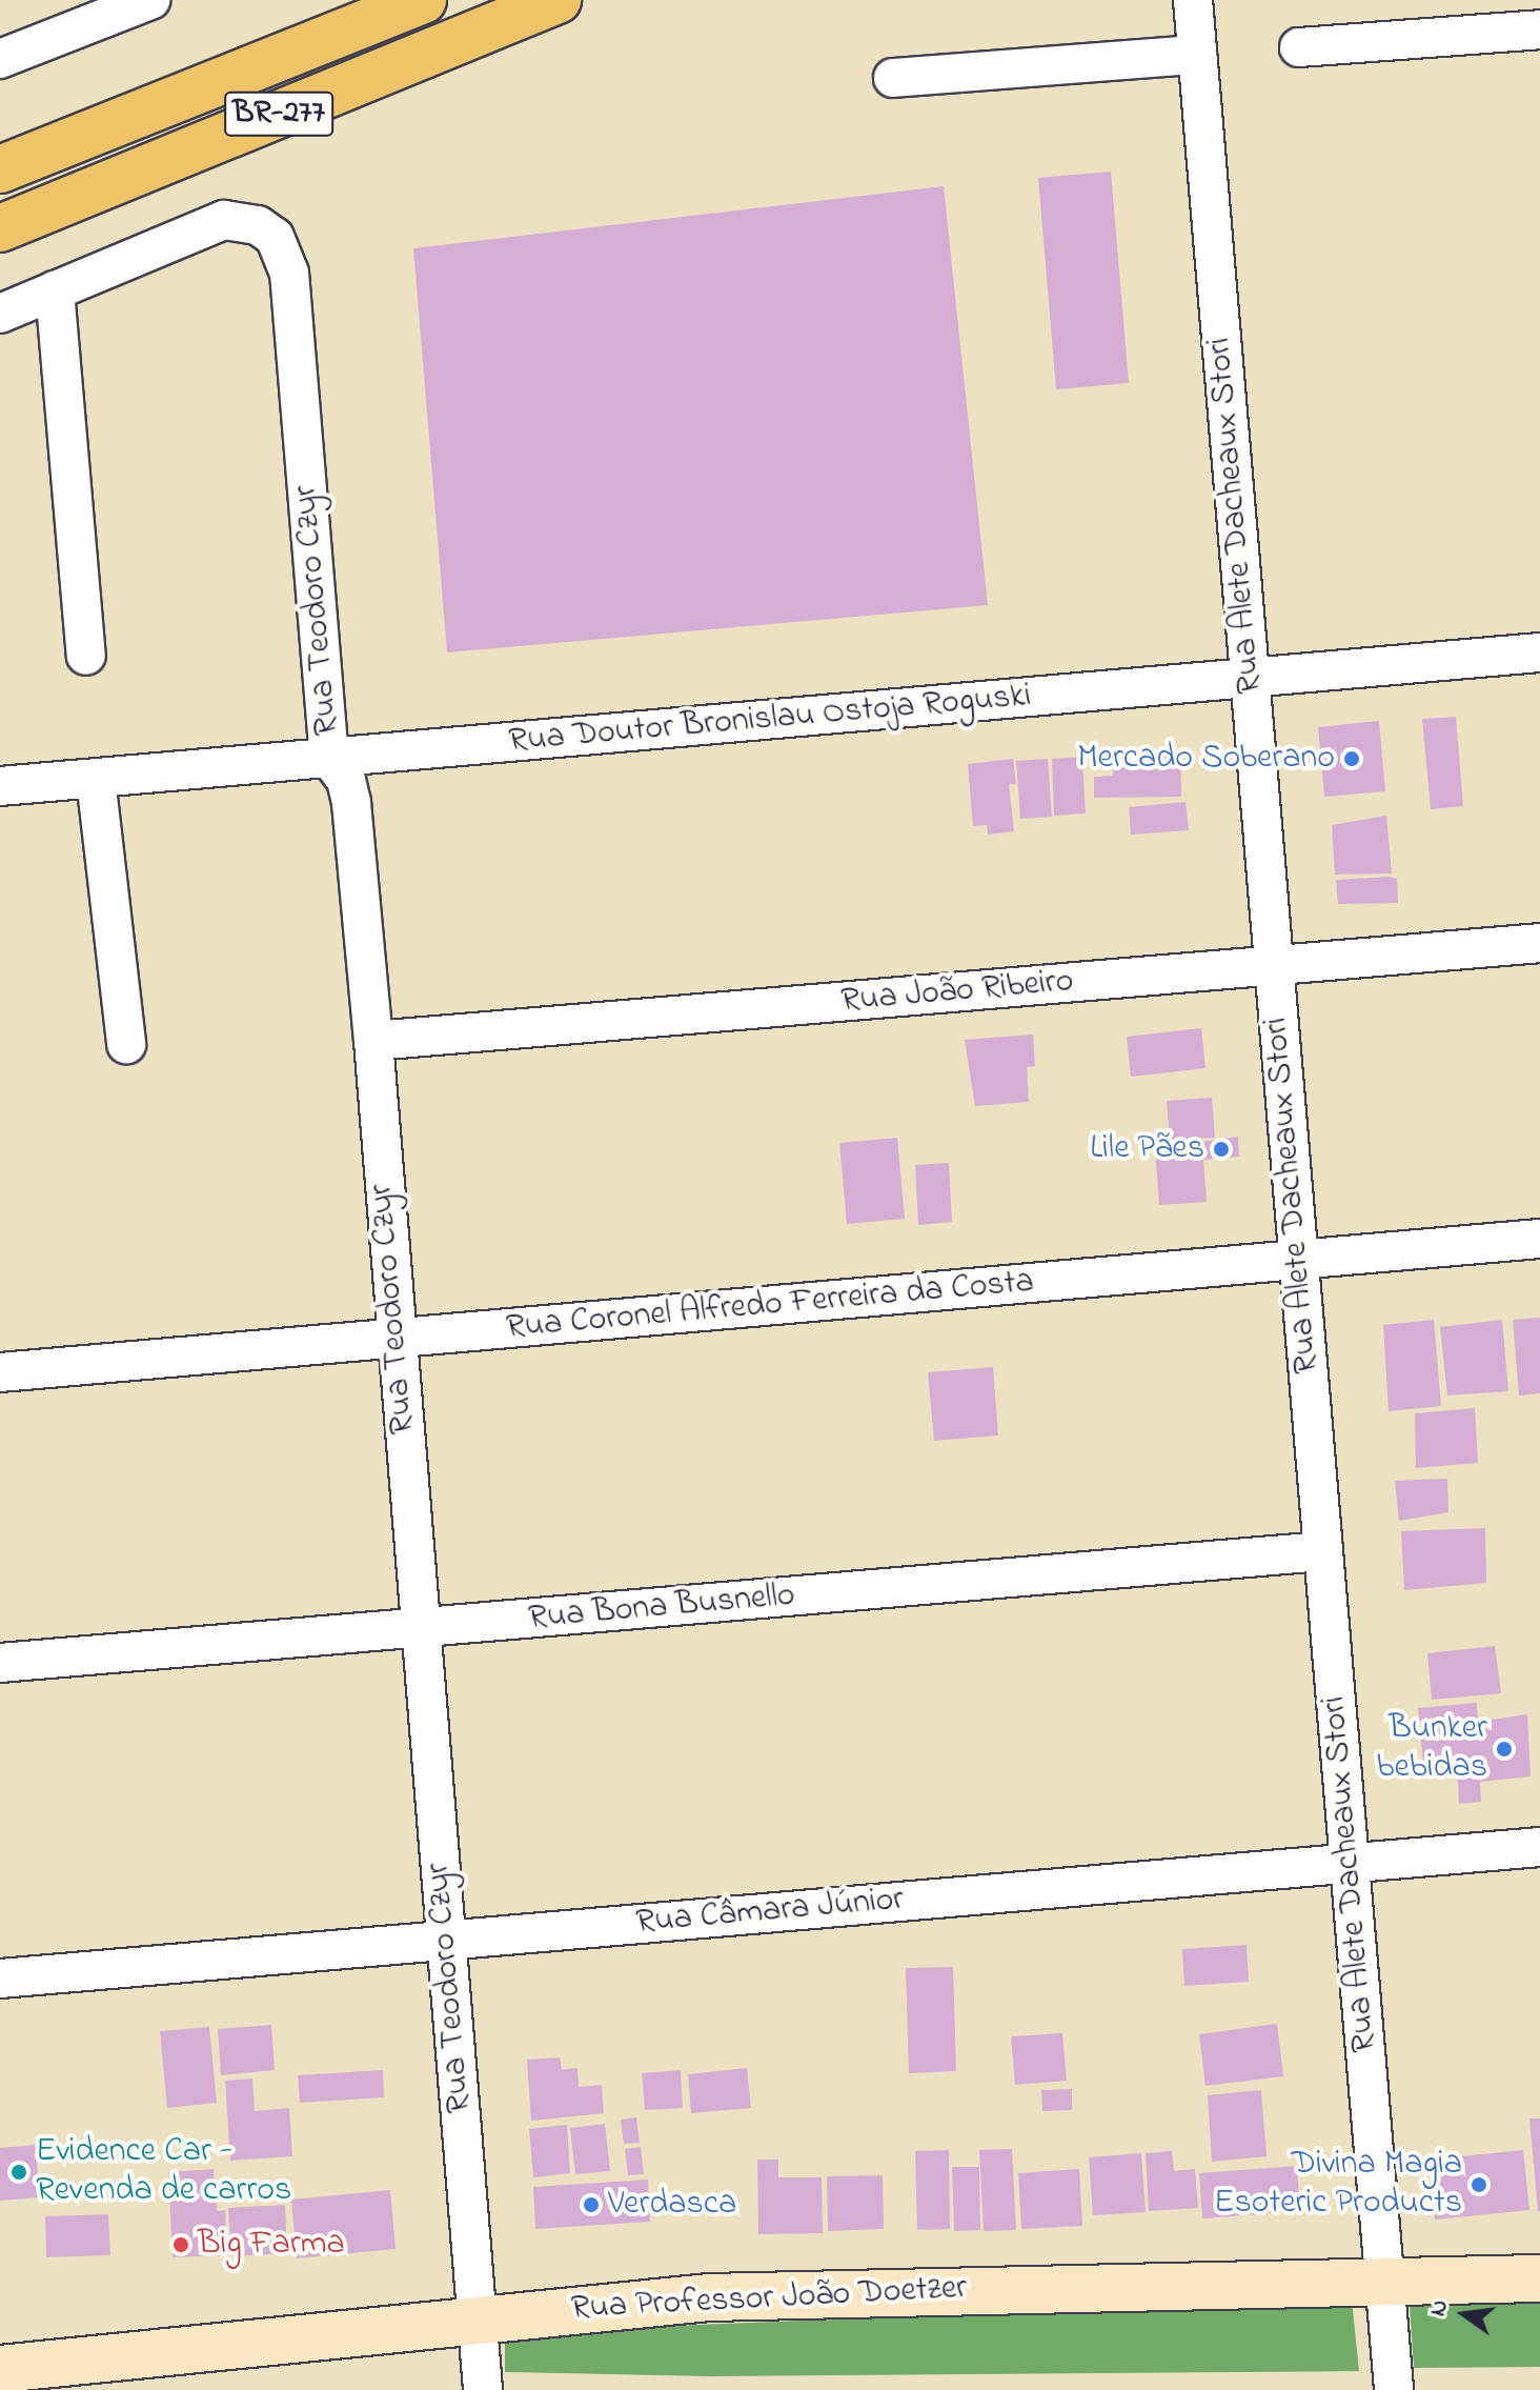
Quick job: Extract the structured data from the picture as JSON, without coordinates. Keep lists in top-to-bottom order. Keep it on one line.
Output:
{"streets":{"highway":["BR-277"],"main road":["Rua Professor João Doetzer"],"street":["Rua Alete Dacheaux Stori","Rua Teodoro Czyr","Rua Doutor Bronislau Ostoja Roguski","Rua João Ribeiro","Rua Coronel Alfredo Ferreira da Costa","Rua Bona Busnello","Rua Câmara Júnior"]},"crossings":[["Rua Alete Dacheaux Stori","Rua Doutor Bronislau Ostoja Roguski"],["Rua Alete Dacheaux Stori","Rua João Ribeiro"],["Rua Alete Dacheaux Stori","Rua Coronel Alfredo Ferreira da Costa"],["Rua Alete Dacheaux Stori","Rua Bona Busnello"],["Rua Alete Dacheaux Stori","Rua Câmara Júnior"],["Rua Alete Dacheaux Stori","Rua Professor João Doetzer"],["Rua Teodoro Czyr","Rua Doutor Bronislau Ostoja Roguski"],["Rua Teodoro Czyr","Rua João Ribeiro"],["Rua Teodoro Czyr","Rua Coronel Alfredo Ferreira da Costa"],["Rua Teodoro Czyr","Rua Bona Busnello"],["Rua Teodoro Czyr","Rua Câmara Júnior"],["Rua Teodoro Czyr","Rua Professor João Doetzer"]],"places":["Mercado Soberano","Lile Pães","Bunker bebidas","Evidence Car - Revenda de carros","Divina Magia Esoteric Products","Verdasca","Big Farma"],"north":"left"}
